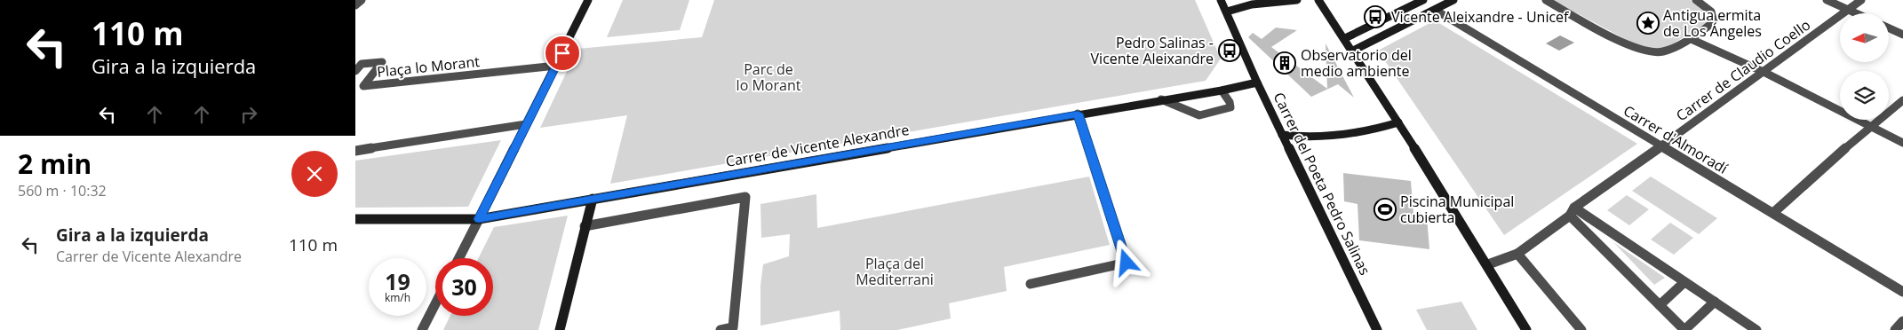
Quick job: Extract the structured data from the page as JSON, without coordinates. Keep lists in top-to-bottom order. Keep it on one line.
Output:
{"streets":{"street":["Plaça lo Morant","Carrer de Claudio Coello","Carrer d'Almoradí","Carrer de Vicente Alexandre","Carrer del Poeta Pedro Salinas"]},"crossings":[["Carrer de Claudio Coello","Carrer d'Almoradí"],["Carrer de Vicente Alexandre","Carrer del Poeta Pedro Salinas"]],"parks":["Parc de lo Morant","Plaça del Mediterrani"],"places":{"bus stop":["Vicente Aleixandre - Unicef","Pedro Salinas - Vicente Aleixandre"],"place":["Antigua ermita de Los Ángeles"],"building":["Observatorio del medio ambiente"],"sports":["Piscina Municipal cubierta"]},"north":"left","page":{"turn":["110 m","Gira a la izquierda"],"heading":["2 min","560 m · 10:32"],"list":[{"name":"Gira a la izquierda","note":"Carrer de Vicente Alexandre","value":"110 m"}],"speed":"19 km/h","limit":"30"}}
